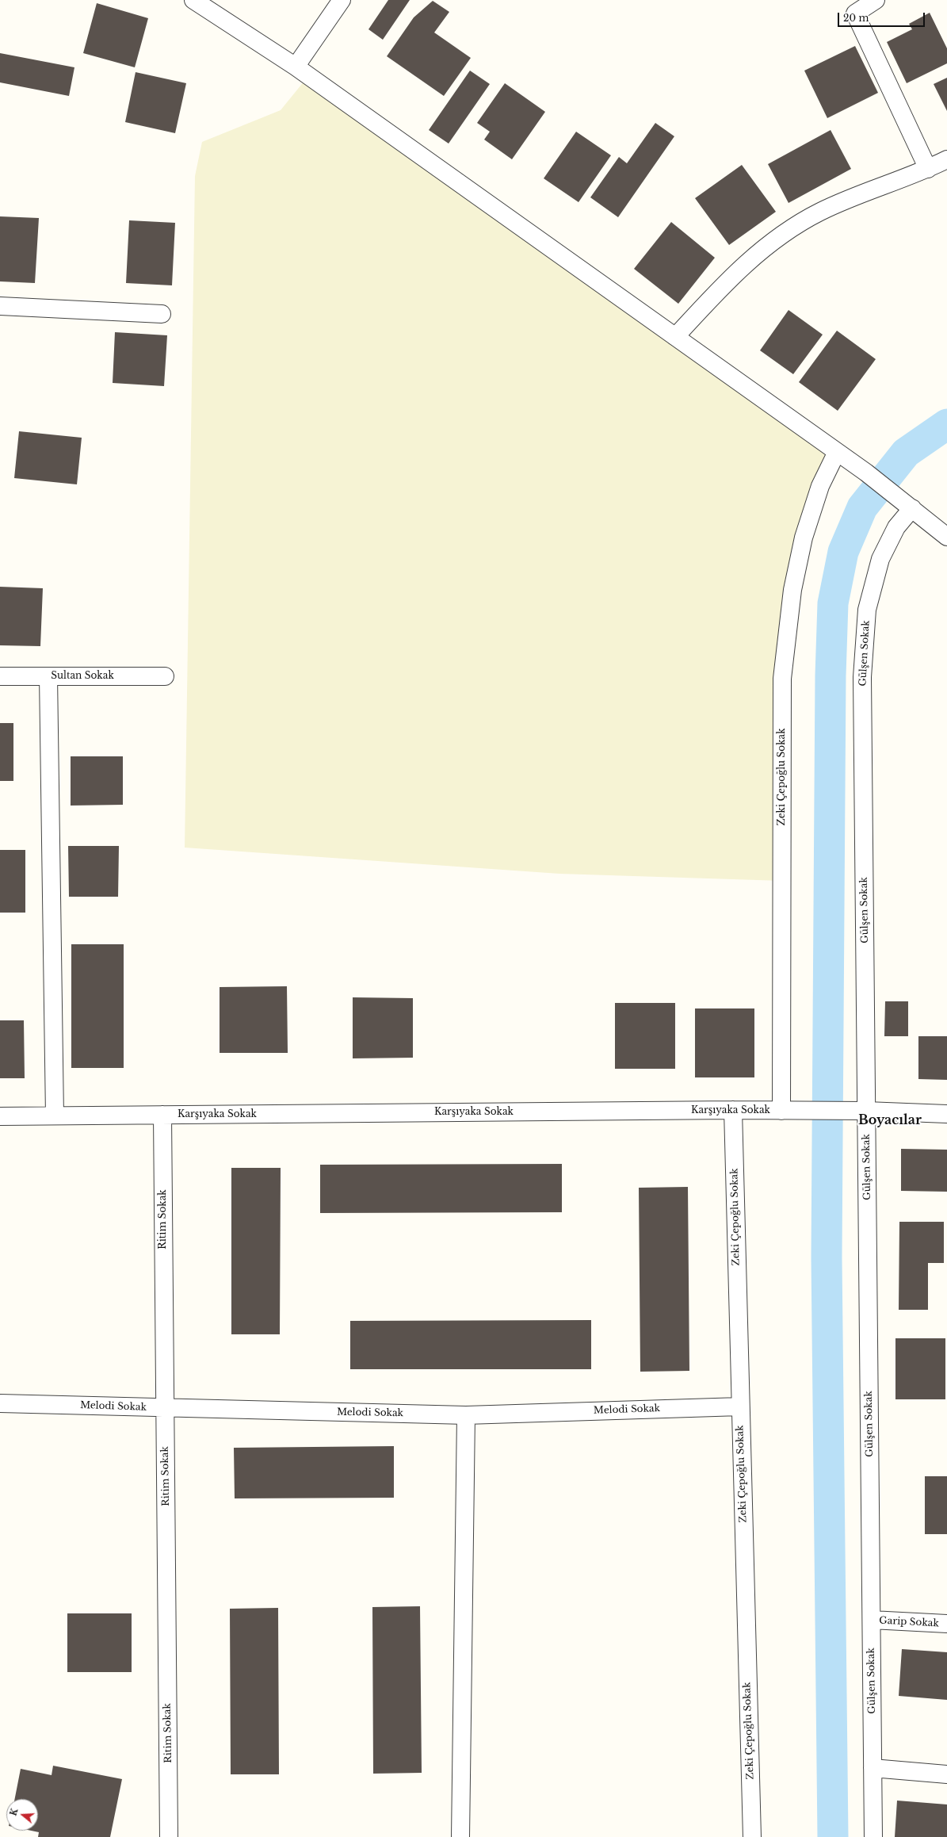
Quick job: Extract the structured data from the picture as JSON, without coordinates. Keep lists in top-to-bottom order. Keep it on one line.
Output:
{"streets":{"street":["Gülşen Sokak","Sultan Sokak","Zeki Çepoğlu Sokak","Karşıyaka Sokak","Ritim Sokak","Melodi Sokak","Garip Sokak"]},"crossings":[["Gülşen Sokak","Karşıyaka Sokak"],["Gülşen Sokak","Garip Sokak"],["Zeki Çepoğlu Sokak","Karşıyaka Sokak"],["Zeki Çepoğlu Sokak","Melodi Sokak"],["Karşıyaka Sokak","Ritim Sokak"],["Ritim Sokak","Melodi Sokak"]],"districts":["Boyacılar"],"scale_bar":"20 m","north":"left"}
